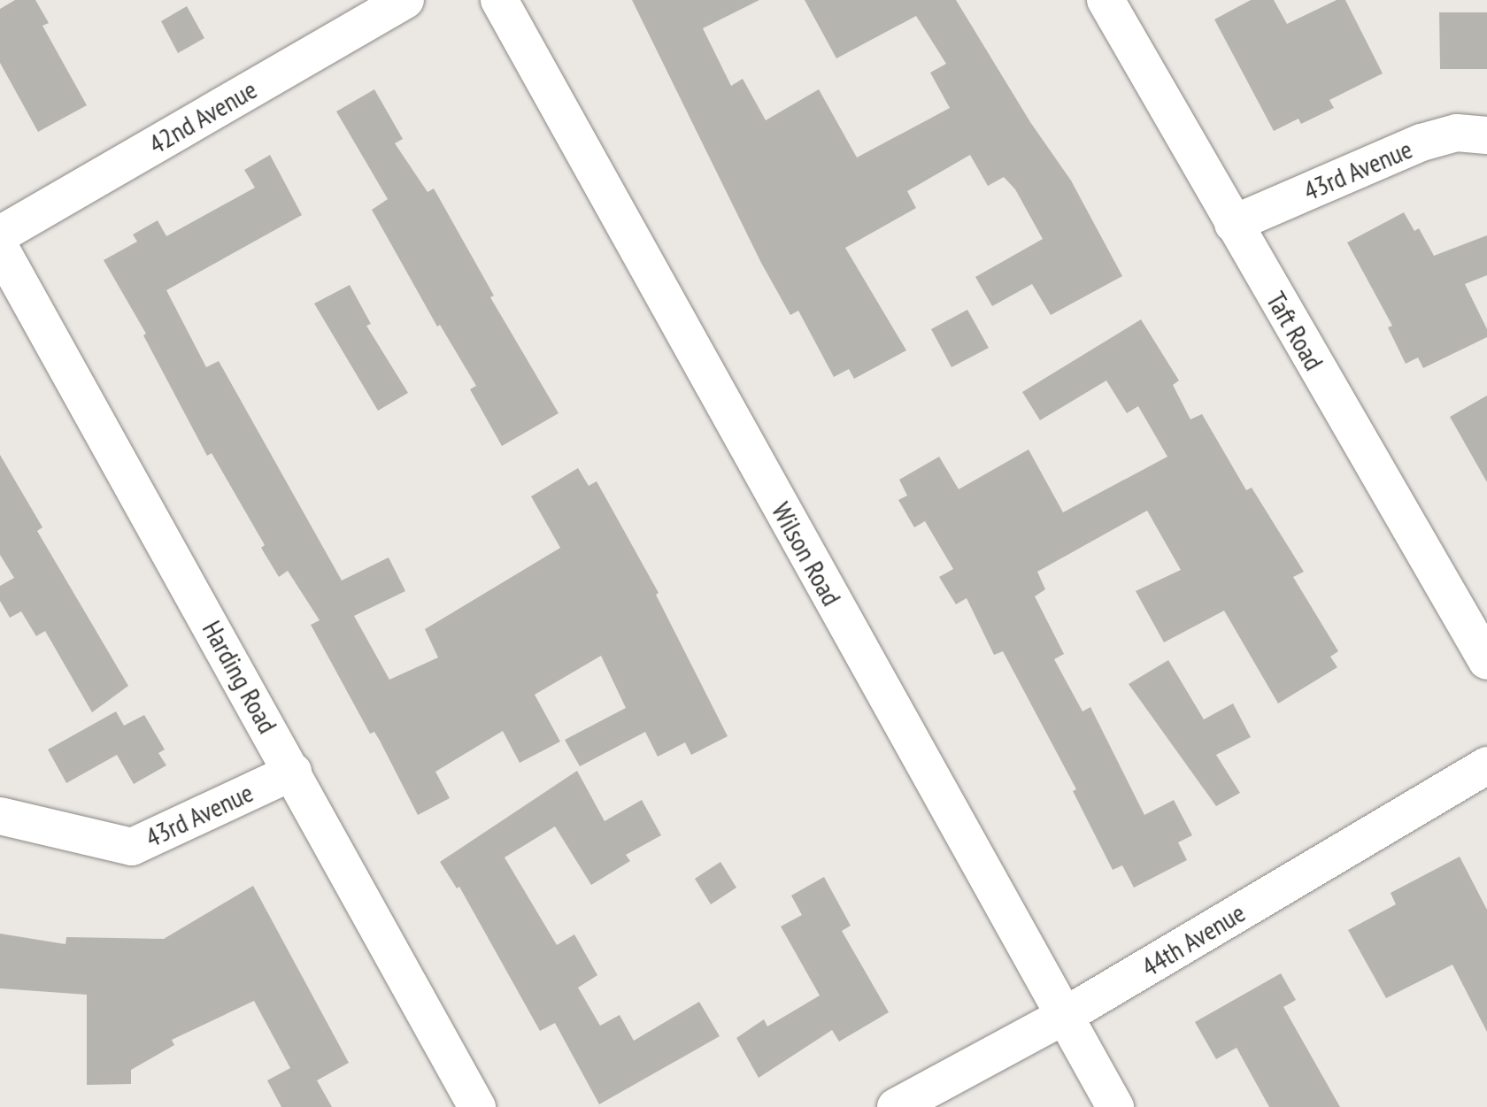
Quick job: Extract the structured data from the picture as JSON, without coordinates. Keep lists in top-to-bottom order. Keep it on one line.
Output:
{"streets":{"street":["42nd Avenue","43rd Avenue","Taft Road","Wilson Road","Harding Road","44th Avenue"]},"crossings":[["43rd Avenue","Taft Road"],["43rd Avenue","Harding Road"],["Wilson Road","44th Avenue"]]}
